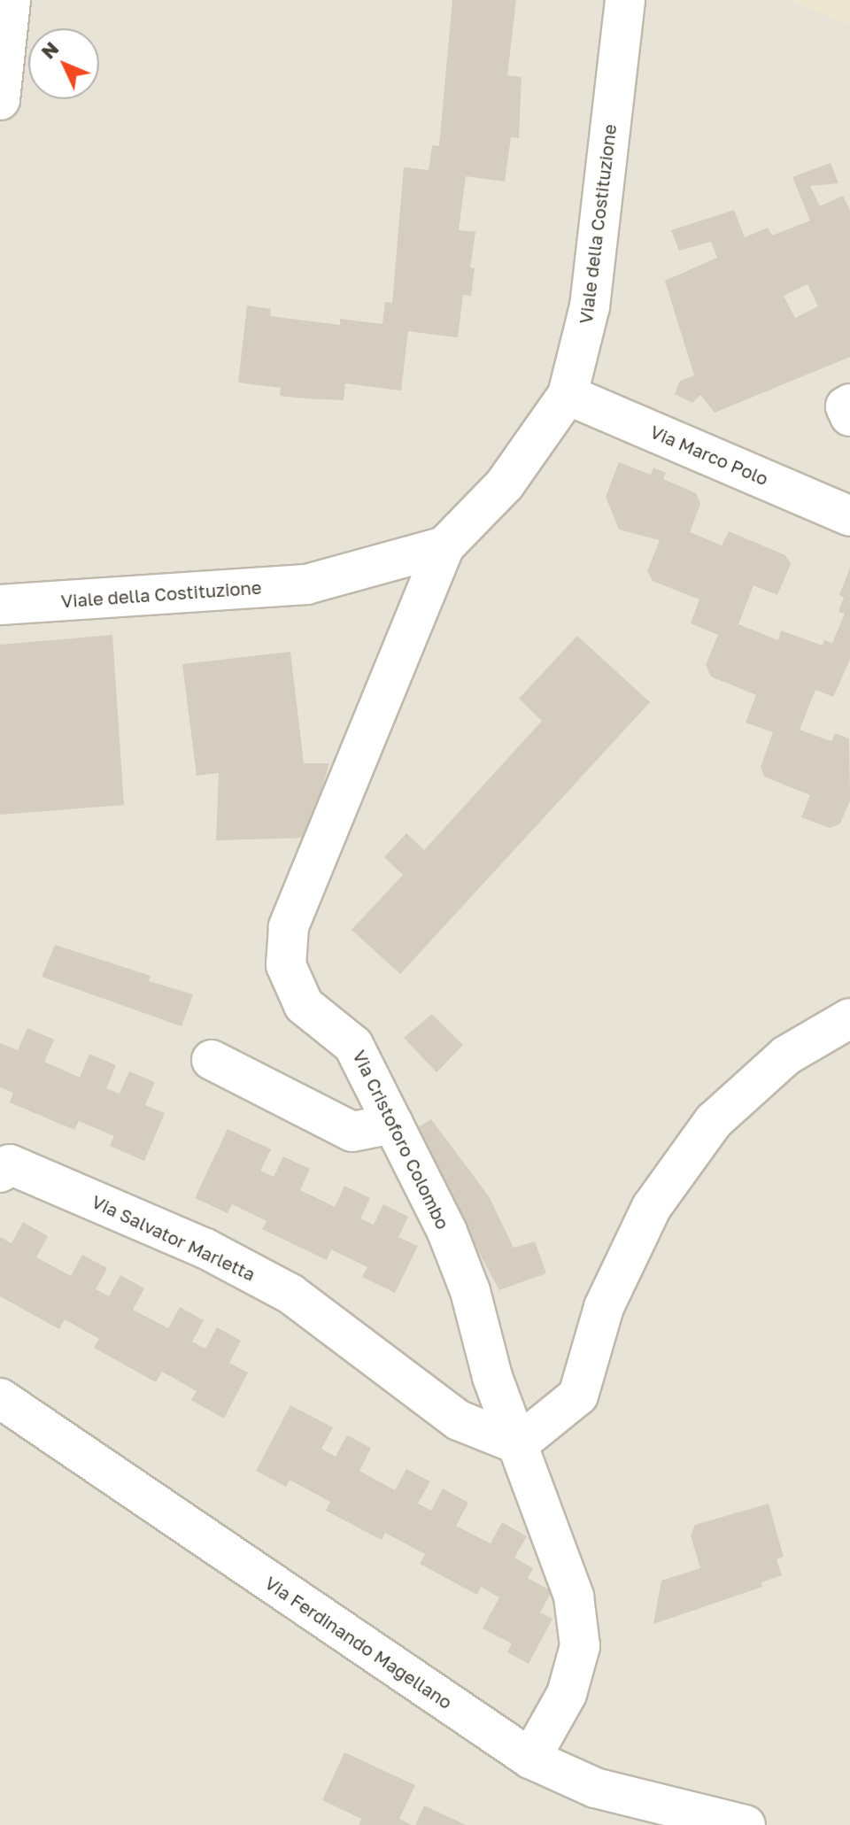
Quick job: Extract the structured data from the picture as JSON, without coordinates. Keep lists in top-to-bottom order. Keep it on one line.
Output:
{"streets":{"street":["Viale della Costituzione","Via Marco Polo","Via Cristoforo Colombo","Via Salvator Marletta","Via Ferdinando Magellano"]},"crossings":[["Viale della Costituzione","Via Marco Polo"],["Viale della Costituzione","Via Cristoforo Colombo"],["Via Cristoforo Colombo","Via Salvator Marletta"],["Via Cristoforo Colombo","Via Ferdinando Magellano"]],"north":"top left"}
